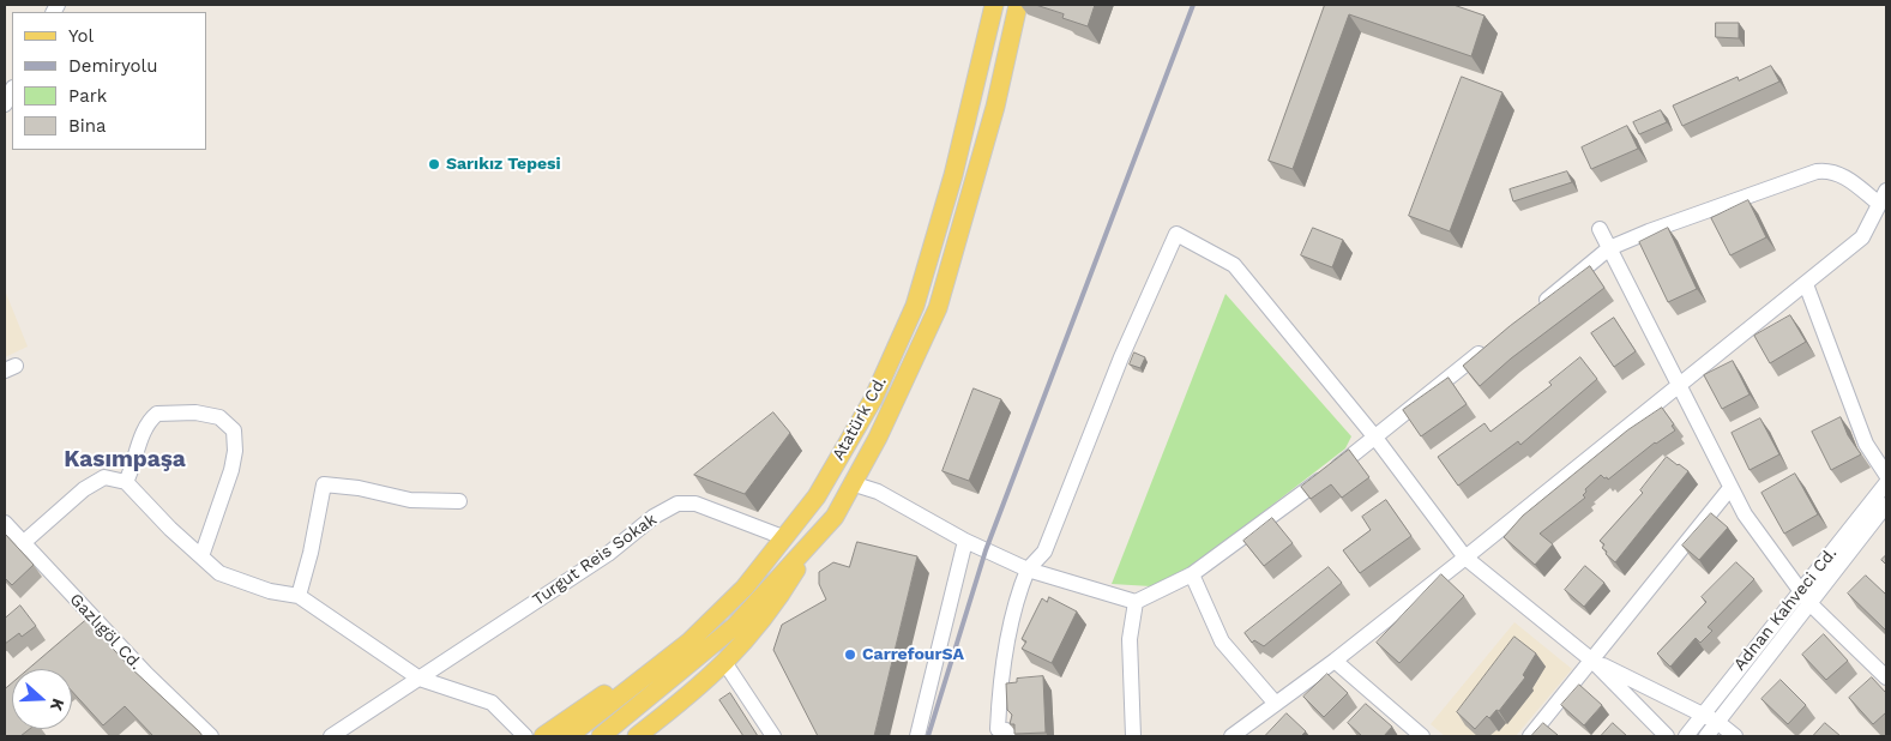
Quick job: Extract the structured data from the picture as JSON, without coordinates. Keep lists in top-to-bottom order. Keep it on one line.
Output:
{"streets":{"main road":["Atatürk Cd."],"street":["Turgut Reis Sokak","Adnan Kahveci Cd.","Gazlıgöl Cd."]},"crossings":[["Atatürk Cd.","Turgut Reis Sokak"]],"districts":["Kasımpaşa"],"places":["Sarıkız Tepesi","CarrefourSA"],"legend":["Yol","Demiryolu","Park","Bina"],"north":"right"}
